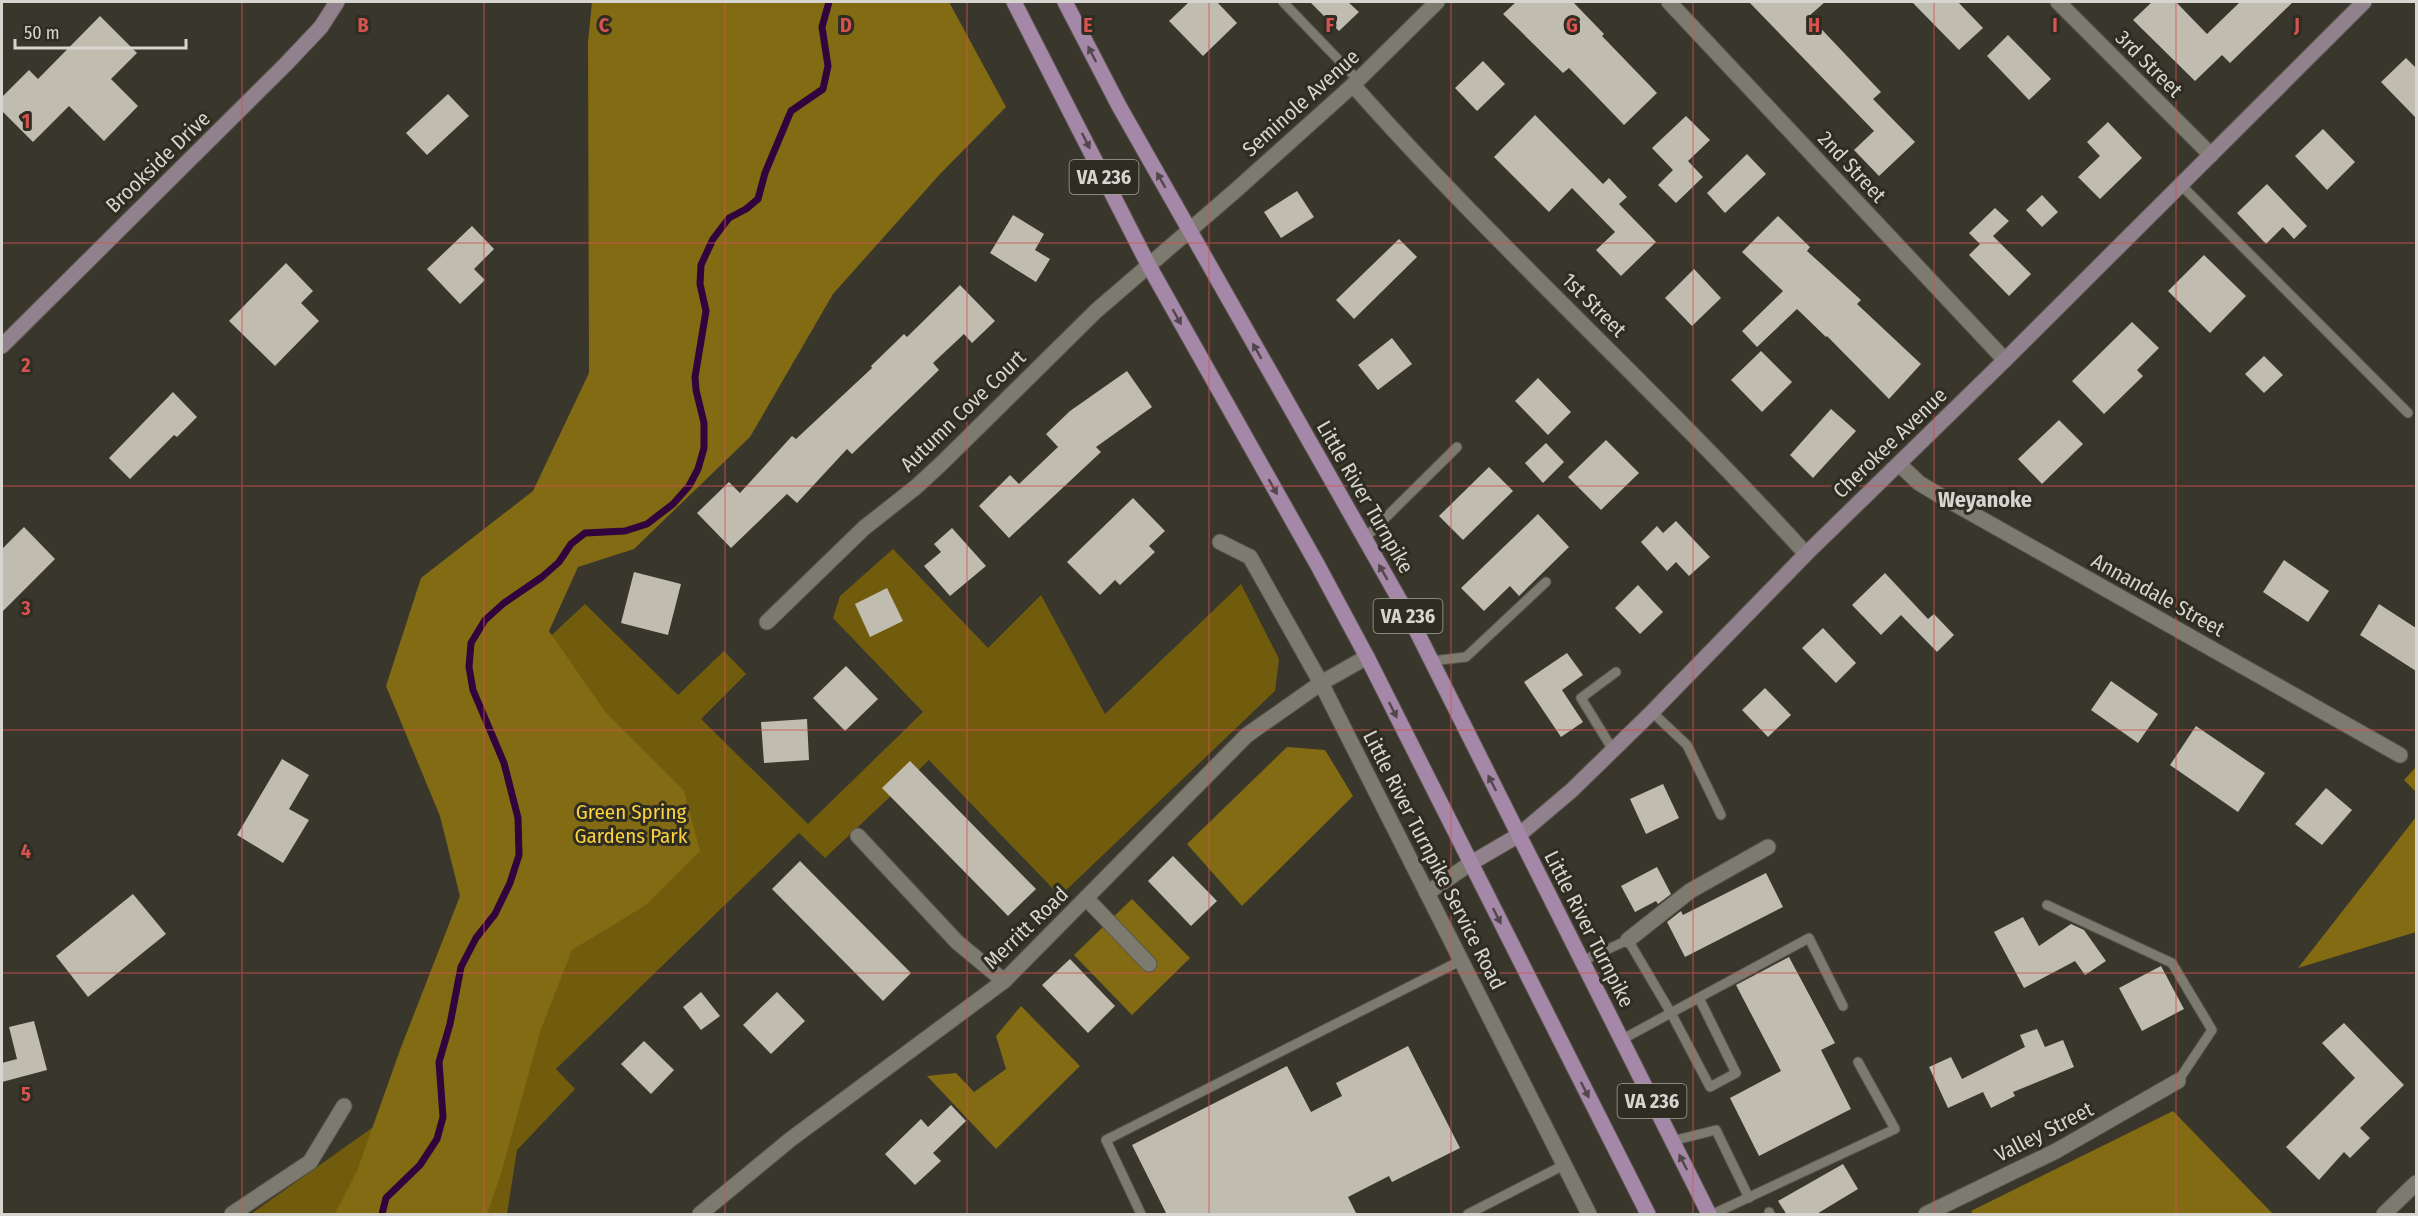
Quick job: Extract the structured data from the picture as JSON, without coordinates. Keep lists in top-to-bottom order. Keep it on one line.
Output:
{"streets":{"main road":["VA 236","Little River Turnpike"],"street":["3rd Street","Seminole Avenue","Brookside Drive","2nd Street","1st Street","Autumn Cove Court","Cherokee Avenue","Annandale Street","Little River Turnpike Service Road","Merritt Road","Valley Street"]},"crossings":[["3rd Street","Cherokee Avenue"],["Seminole Avenue","1st Street"],["Seminole Avenue","Autumn Cove Court"],["Seminole Avenue","Little River Turnpike"],["2nd Street","Cherokee Avenue"],["VA 236","Autumn Cove Court"],["VA 236","Cherokee Avenue"],["VA 236","Merritt Road"],["1st Street","Cherokee Avenue"],["Autumn Cove Court","Little River Turnpike"],["Cherokee Avenue","Little River Turnpike"],["Cherokee Avenue","Annandale Street"],["Cherokee Avenue","Little River Turnpike Service Road"],["Little River Turnpike Service Road","Merritt Road"]],"districts":["Weyanoke"],"parks":["Green Spring Gardens Park"],"scale_bar":"50 m","grid":{"columns":["B","C","D","E","F","G","H","I","J"],"rows":["1","2","3","4","5"]}}
